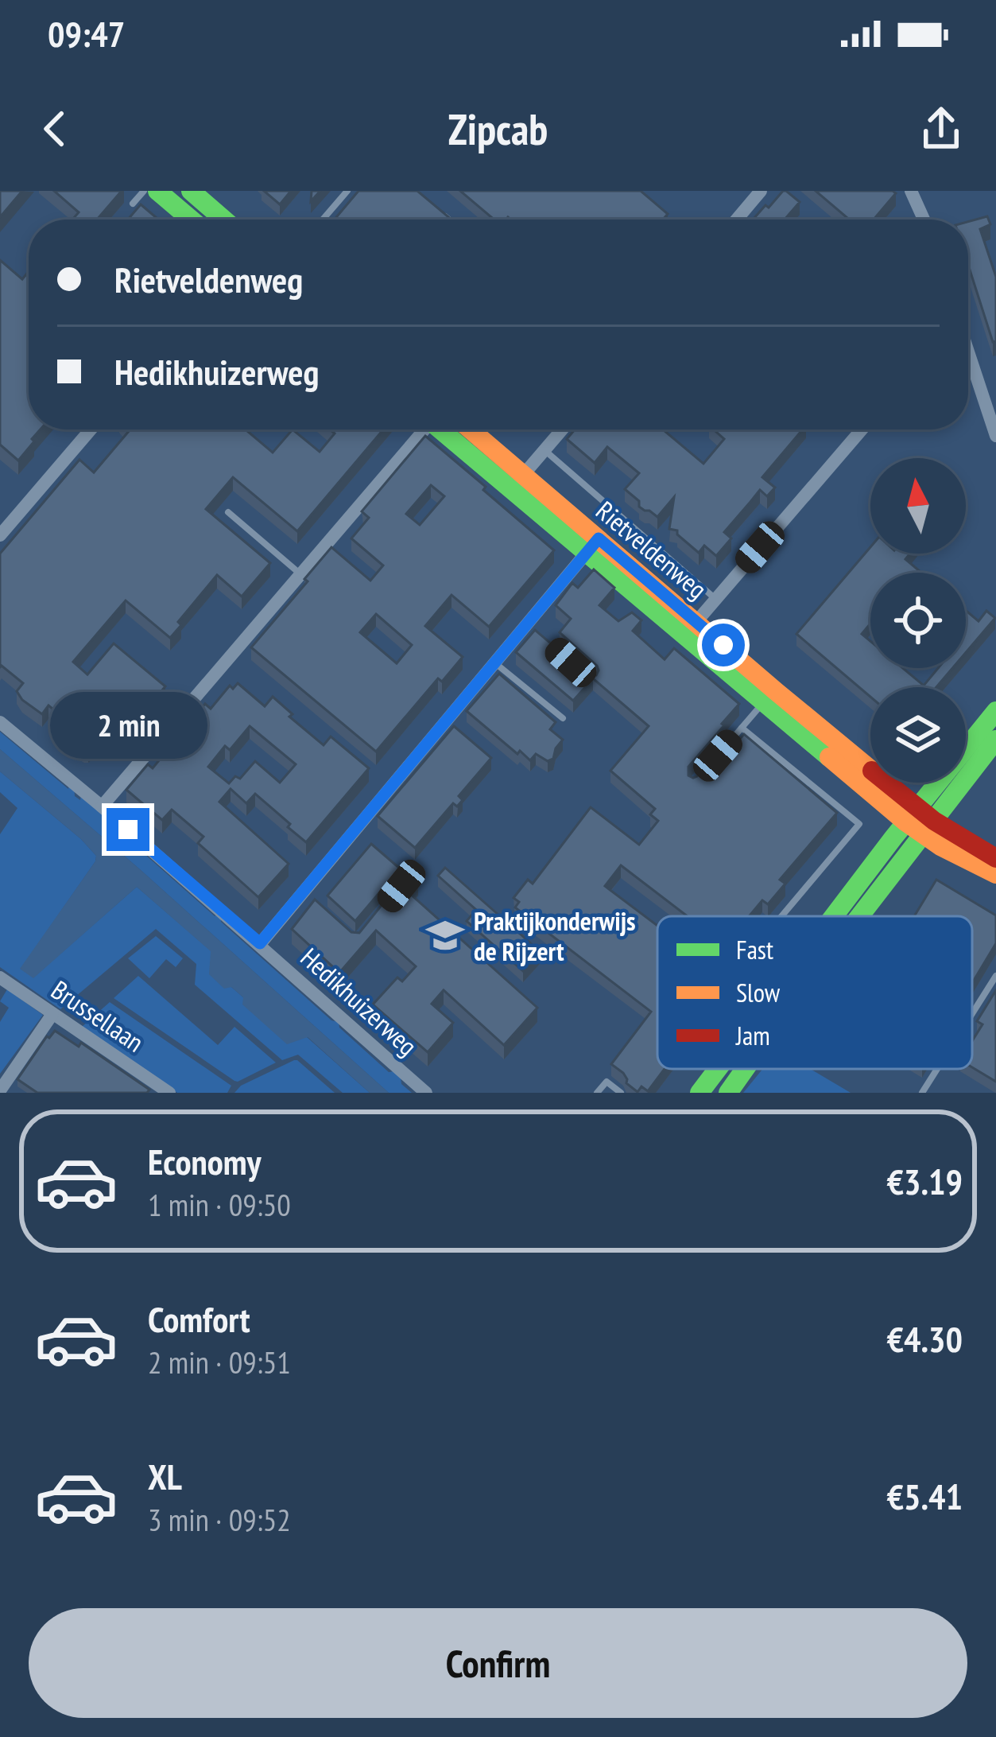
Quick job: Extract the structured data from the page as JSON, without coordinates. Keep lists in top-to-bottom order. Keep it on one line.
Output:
{"streets":{"main road":["Rietveldenweg"],"street":["Hedikhuizerweg","Brussellaan"]},"places":{"school or university":["Praktijkonderwijs de Rijzert"]},"legend":["Fast","Slow","Jam"],"north":"top","page":{"status":"09:47","header":"Zipcab","banner":["Rietveldenweg","Hedikhuizerweg"],"bubble":"2 min","list":[{"name":"Economy","note":"1 min · 09:50","value":"€3.19"},{"name":"Comfort","note":"2 min · 09:51","value":"€4.30"},{"name":"XL","note":"3 min · 09:52","value":"€5.41"}],"buttons":"Confirm"}}
